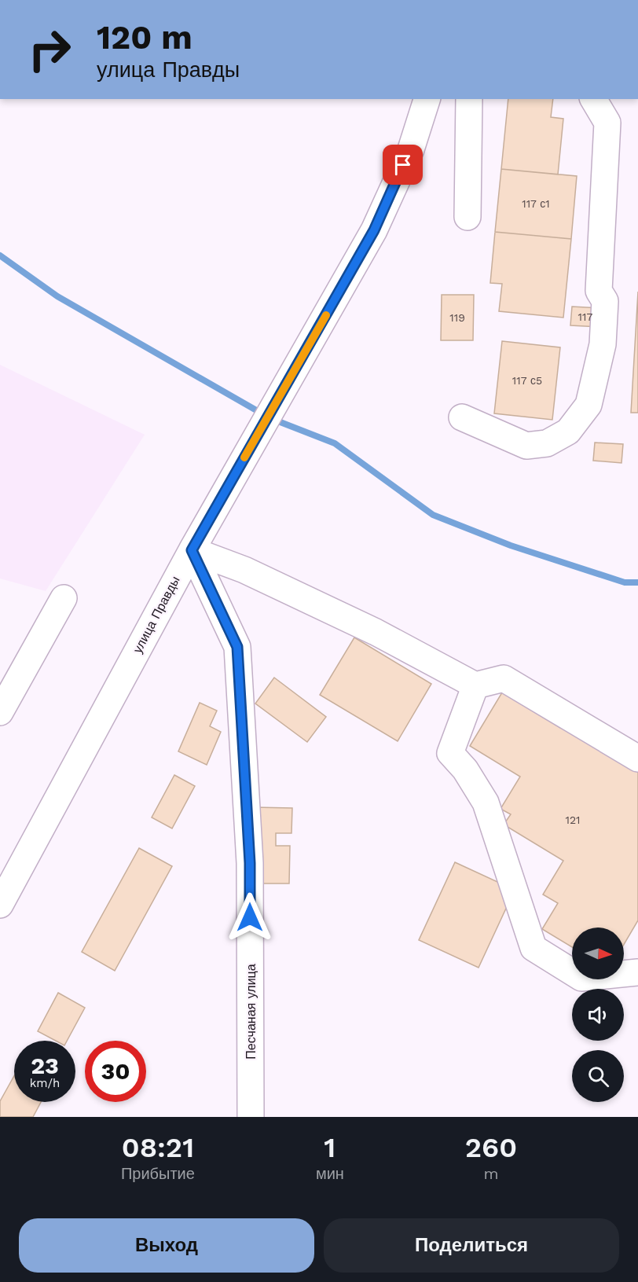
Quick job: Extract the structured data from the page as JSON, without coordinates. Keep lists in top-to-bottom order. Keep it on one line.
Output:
{"streets":{"street":["улица Правды","Песчаная улица"]},"crossings":[["улица Правды","Песчаная улица"]],"house_numbers":["117 с1","117","119","117 с5","121"],"north":"right","page":{"turn":["120 m","улица Правды"],"speed":"23 km/h","limit":"30","eta":["08:21","Прибытие","1","мин","260","m"],"buttons":["Выход","Поделиться"]}}
